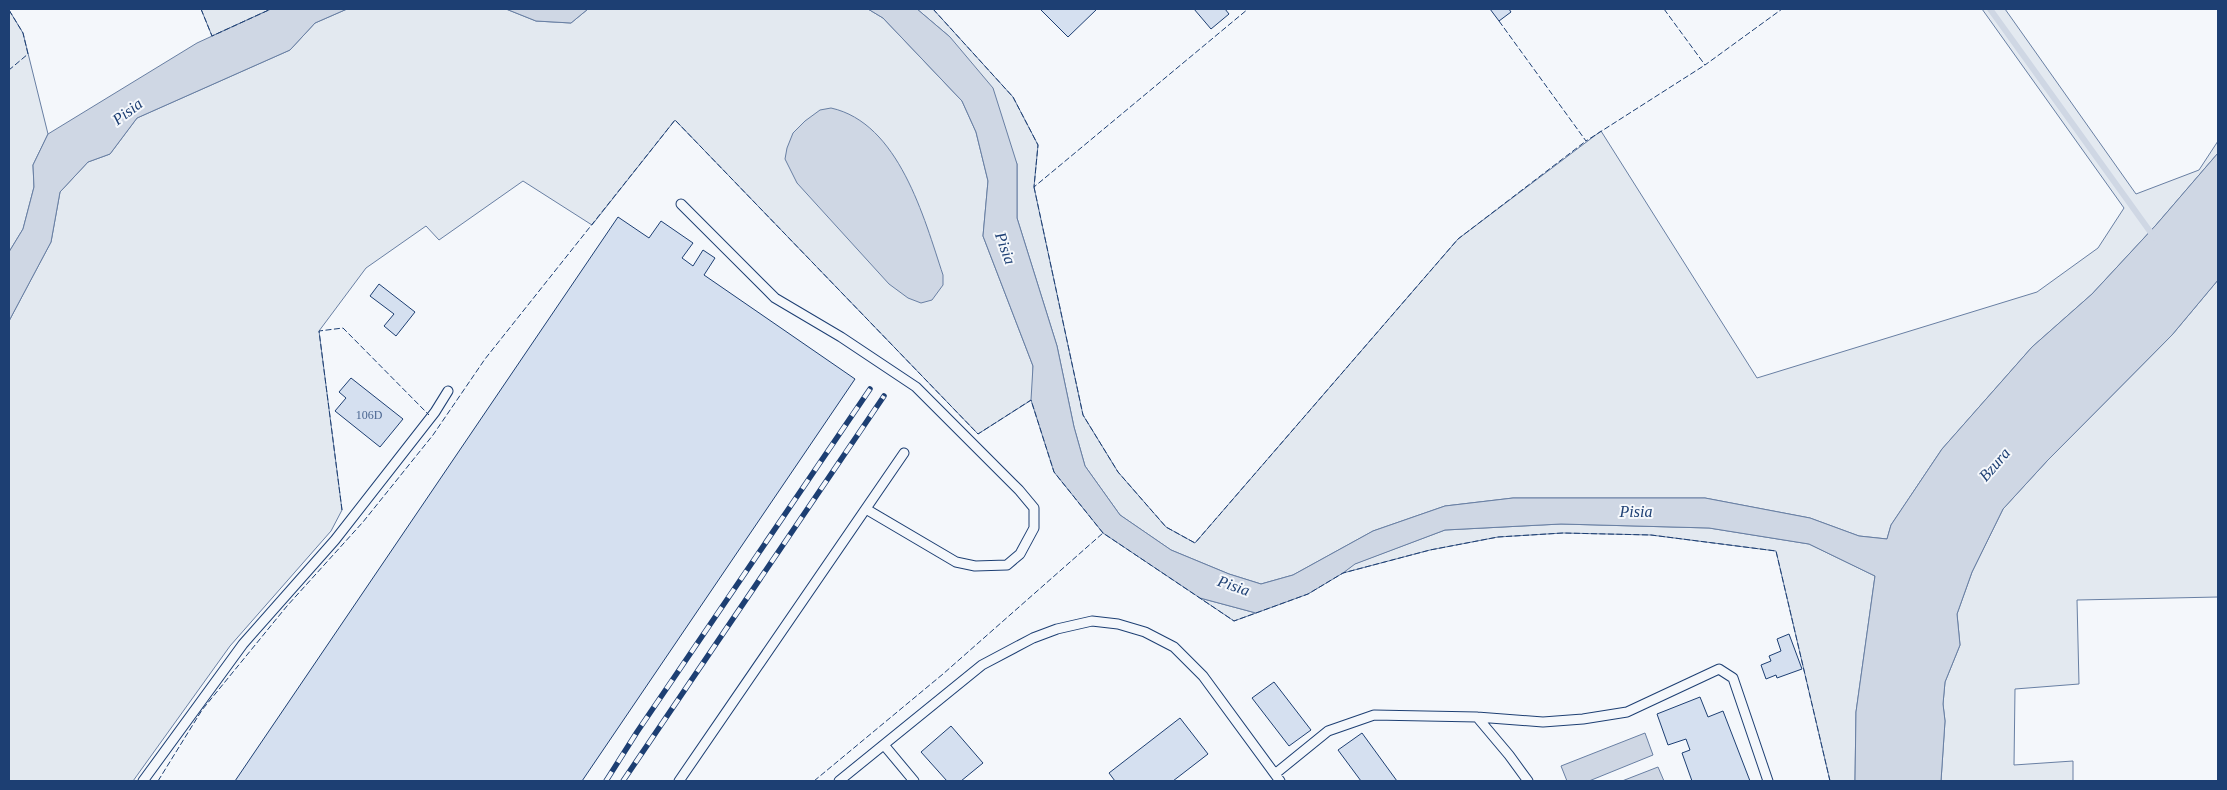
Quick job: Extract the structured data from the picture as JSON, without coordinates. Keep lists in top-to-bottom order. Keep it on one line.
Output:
{"water":["Pisia","Bzura"],"house_numbers":["106D"]}
